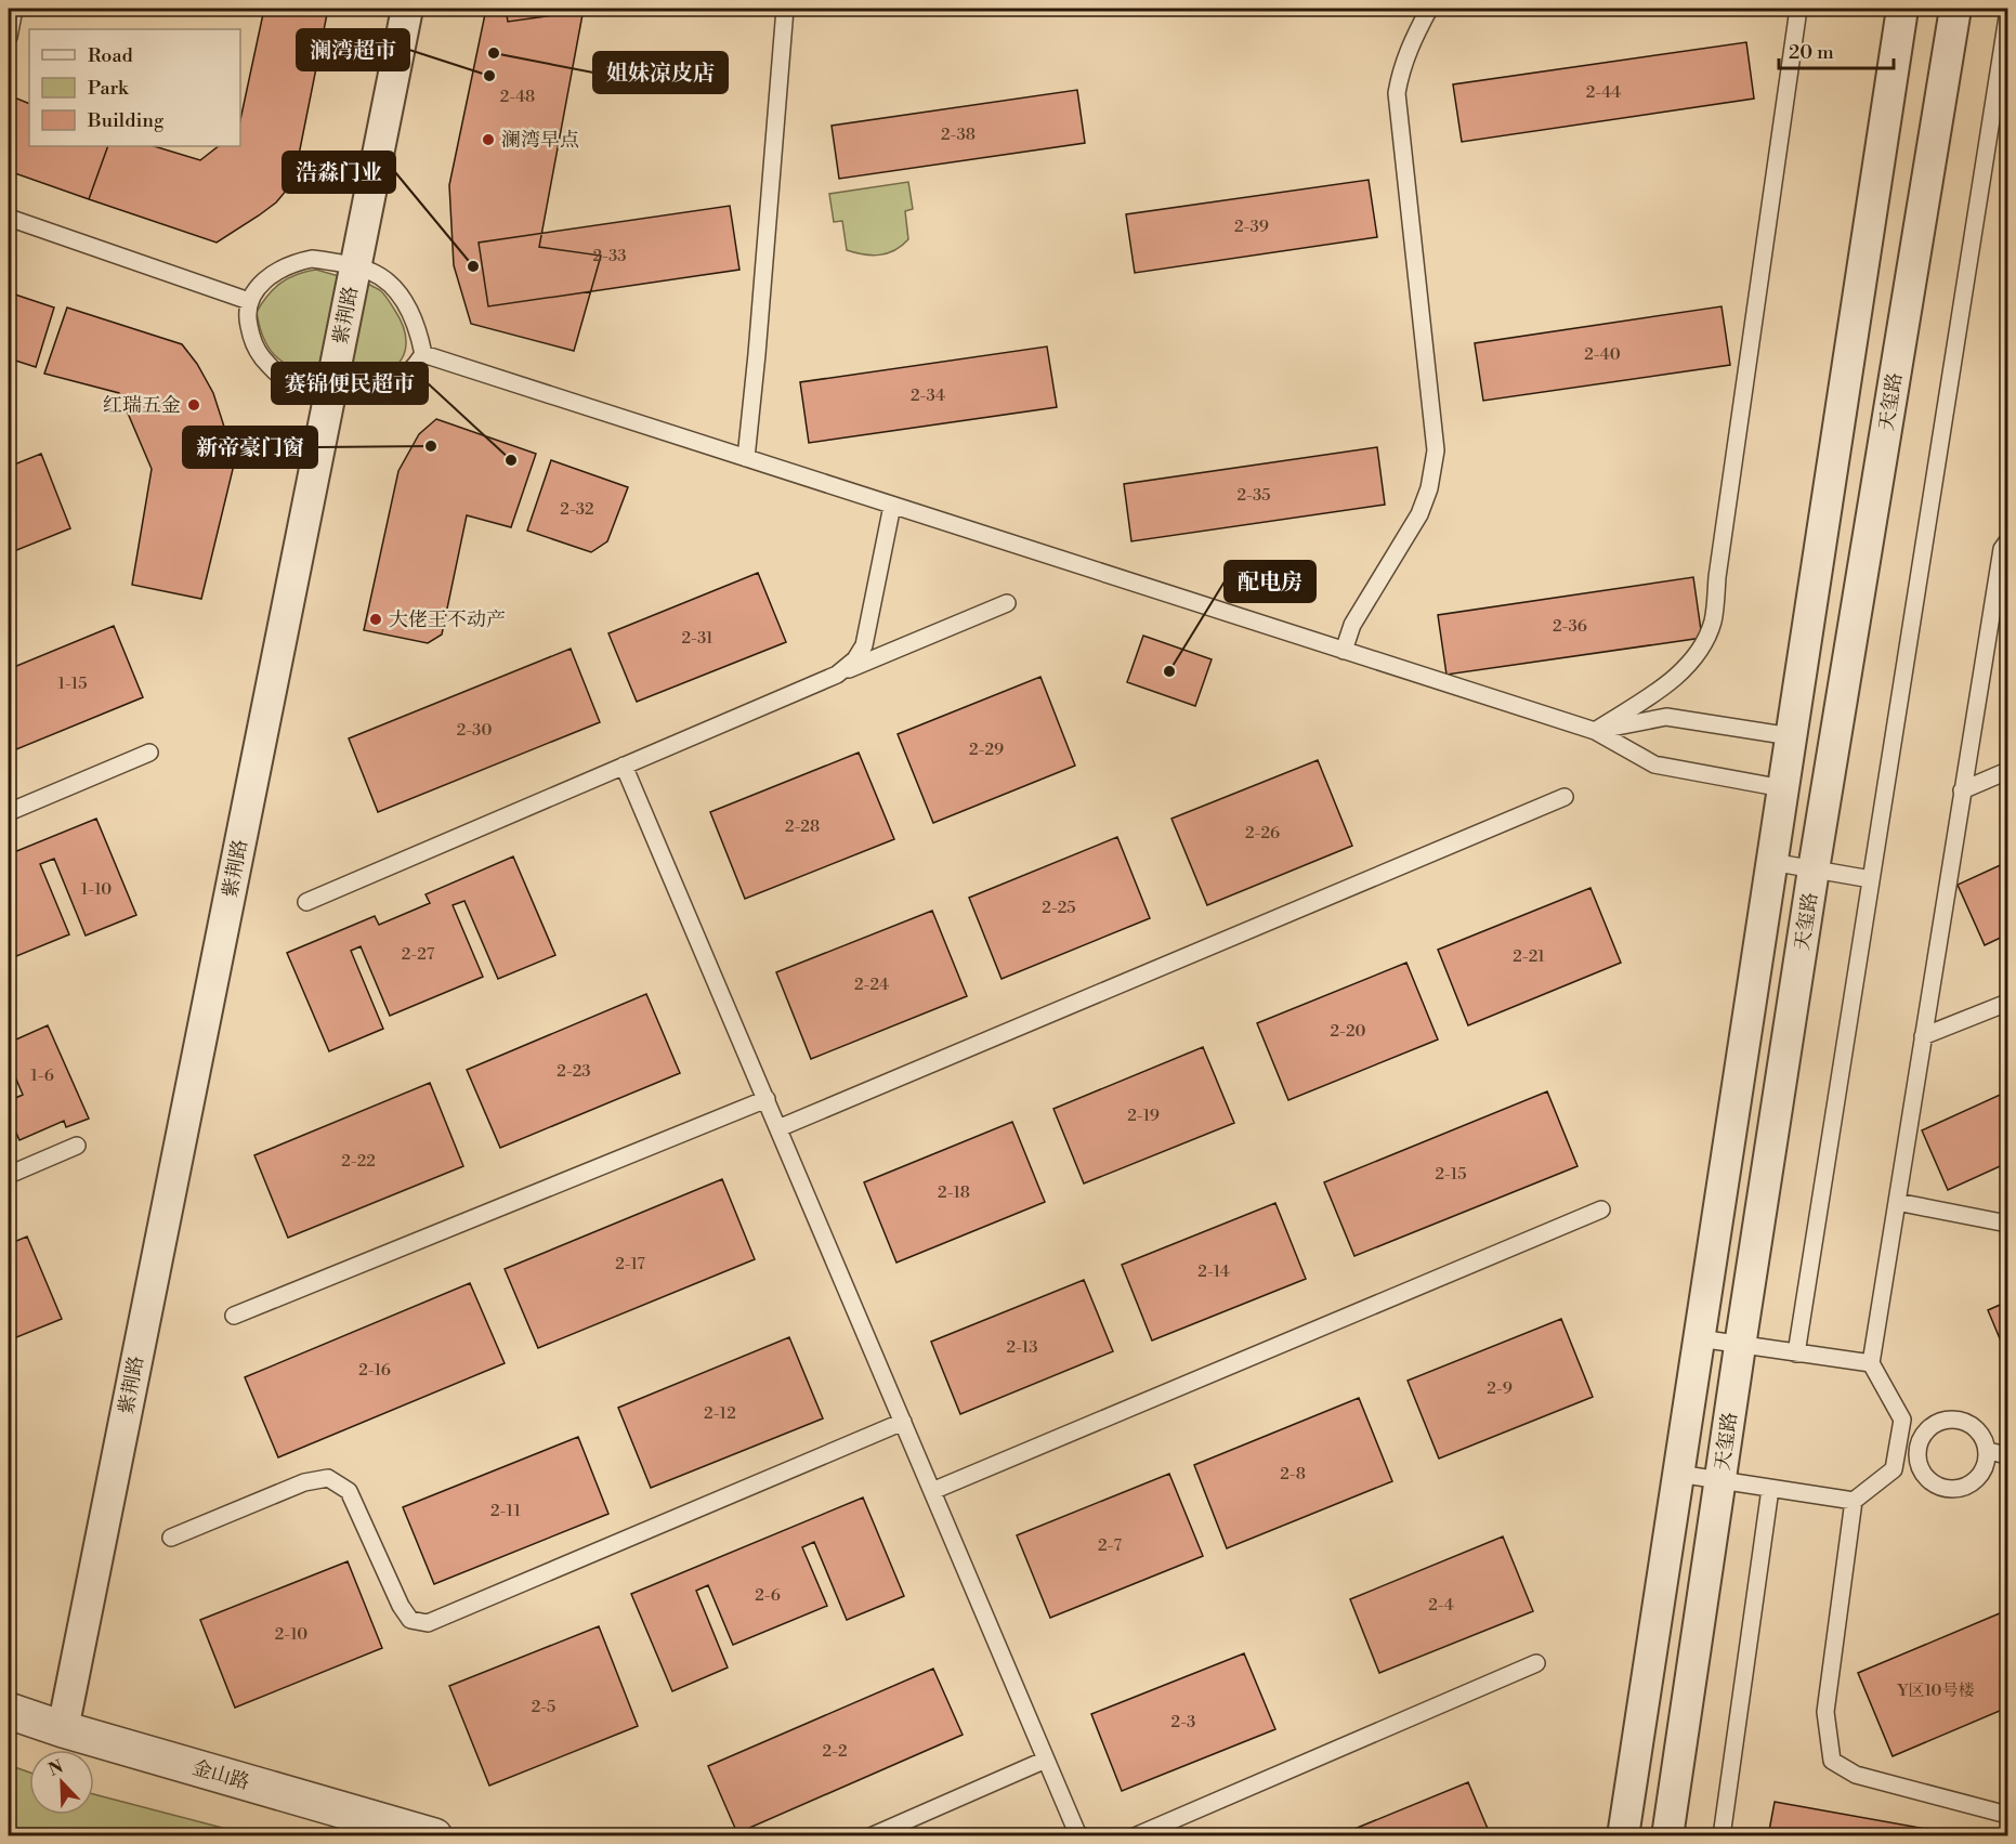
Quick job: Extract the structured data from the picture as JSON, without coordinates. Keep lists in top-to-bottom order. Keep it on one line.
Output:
{"streets":{"street":["紫荆路","天玺路","金山路"]},"crossings":[["紫荆路","金山路"]],"places":["姐妹凉皮店","澜湾超市","澜湾早点","浩淼门业","红瑞五金","新帝豪门窗","赛锦便民超市","大佬王不动产","配电房"],"house_numbers":["2-44","2-48","2-38","2-39","2-33","2-40","2-34","2-35","2-32","2-36","2-31","1-15","2-30","2-29","2-28","2-26","1-10","2-25","2-27","2-21","2-24","2-20","2-23","1-6","2-19","2-22","2-15","2-18","2-17","2-14","2-13","2-16","2-9","2-12","2-8","2-11","2-7","2-6","2-4","2-10","Y区10号楼","2-5","2-3","2-2"],"legend":["Road","Park","Building"],"scale_bar":"20 m","north":"top left"}
